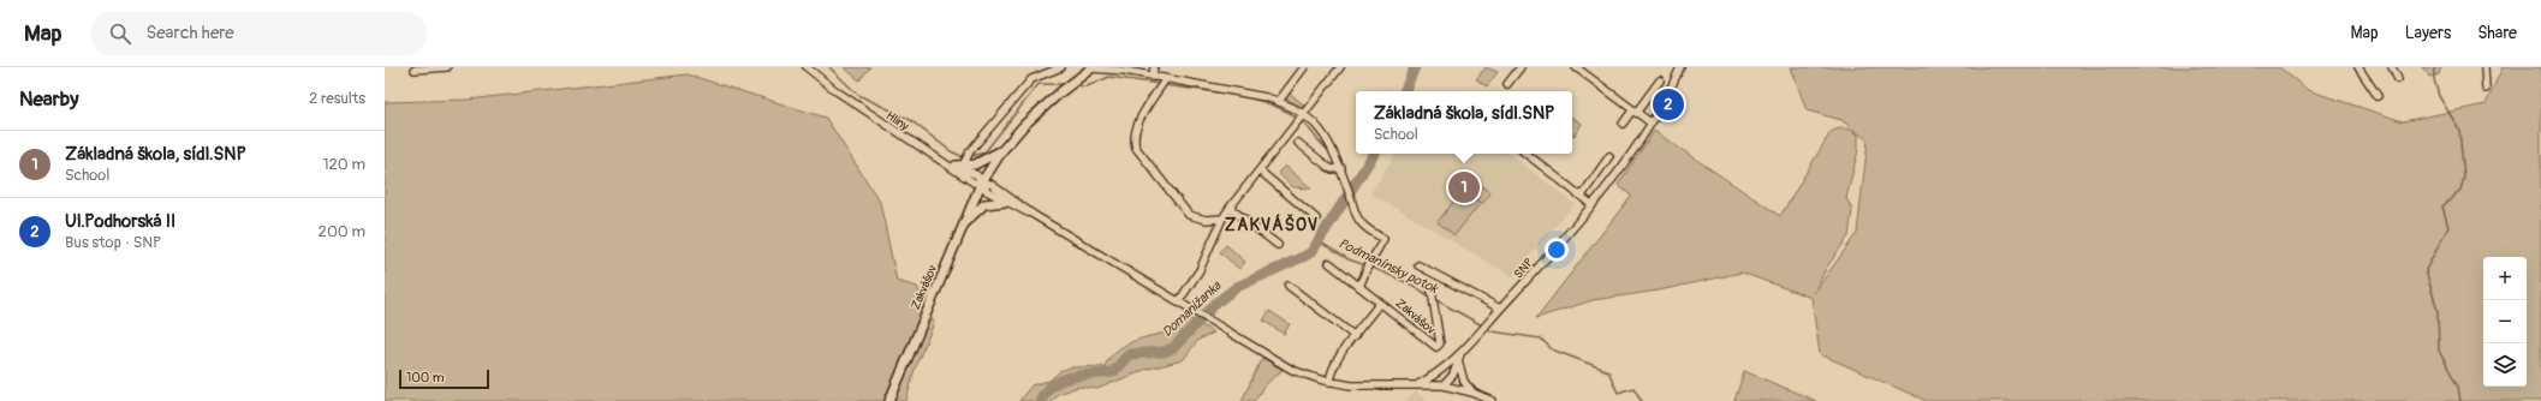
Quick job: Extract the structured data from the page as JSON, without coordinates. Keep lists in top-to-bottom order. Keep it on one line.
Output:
{"streets":{"main road":["Zakvášov"],"street":["Hliny","SNP"]},"crossings":[["Hliny","Zakvášov"]],"districts":["ZAKVÁŠOV"],"water":["Podmanínsky potok","Domanižanka"],"scale_bar":"100 m","page":{"header":"Map","search":"Search here","nav":["Map","Layers","Share"],"heading":["Nearby","2 results"],"pins":["2","1"],"popup":["Základná škola, sídl.SNP","School"],"list":[{"mark":"1","name":"Základná škola, sídl.SNP","note":"School","value":"120 m"},{"mark":"2","name":"Ul.Podhorská II","note":"Bus stop · SNP","value":"200 m"}],"map_buttons":["+","−"],"scale":"100 m"}}
